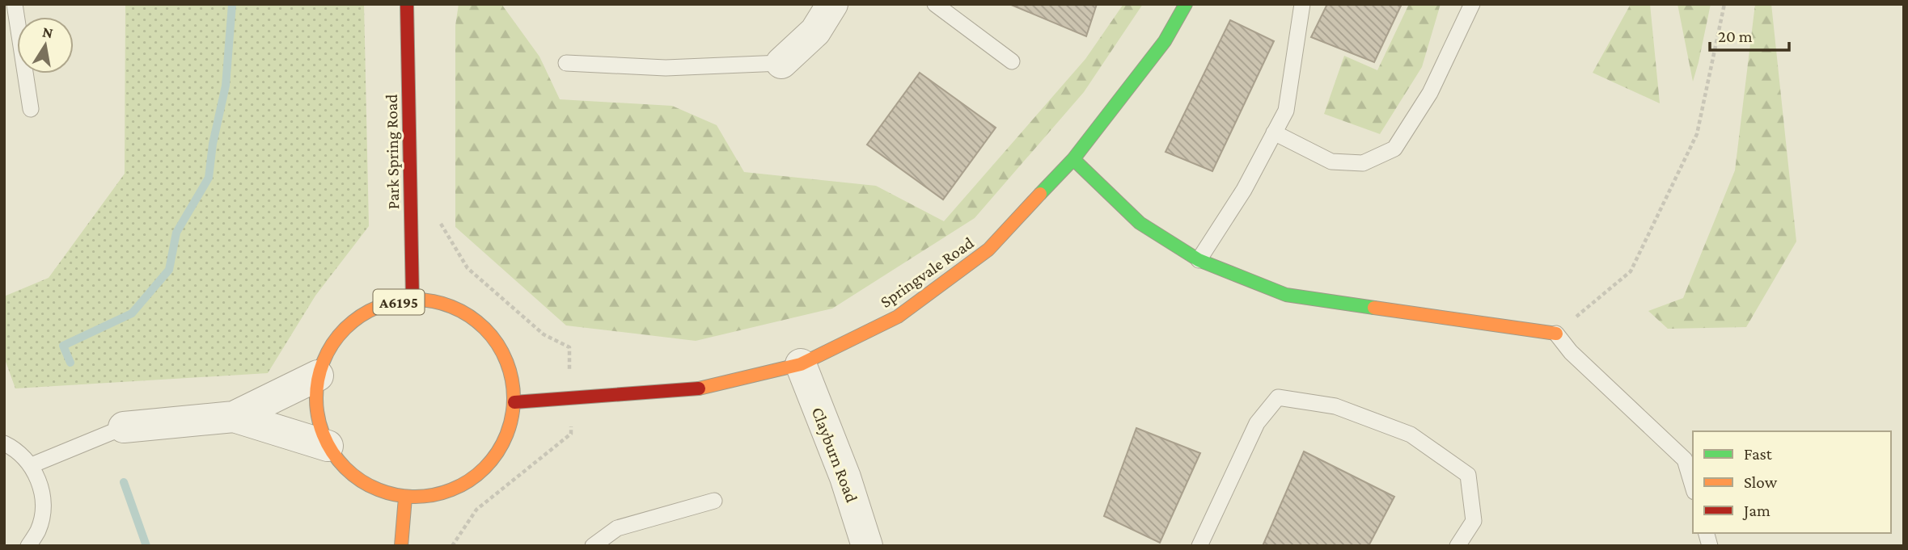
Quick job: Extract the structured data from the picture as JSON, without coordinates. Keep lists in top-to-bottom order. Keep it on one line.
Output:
{"streets":{"street":["Park Spring Road","Springvale Road","A6195","Clayburn Road"]},"crossings":[["Park Spring Road","Springvale Road"],["Park Spring Road","A6195"],["Springvale Road","A6195"],["Springvale Road","Clayburn Road"]],"legend":["Fast","Slow","Jam"],"scale_bar":"20 m","north":"top"}
